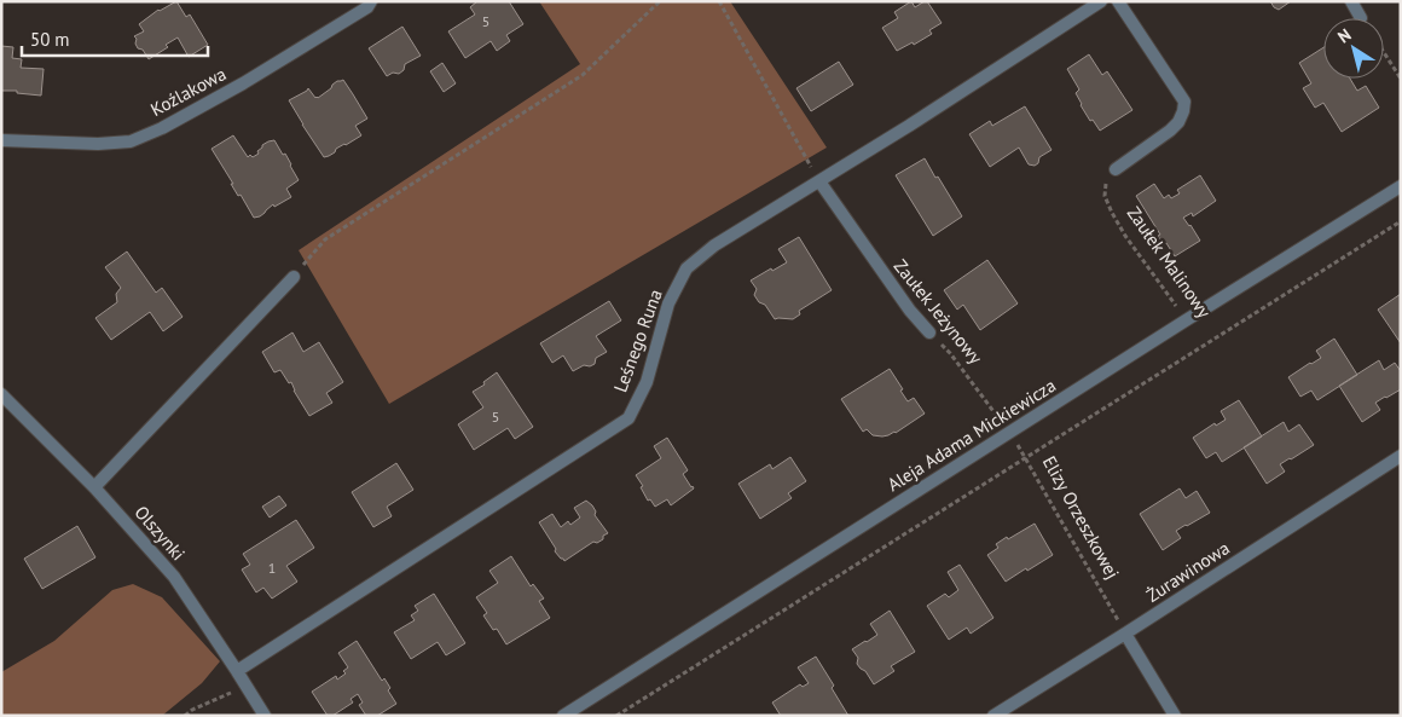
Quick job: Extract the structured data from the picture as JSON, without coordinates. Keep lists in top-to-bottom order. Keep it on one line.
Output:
{"streets":{"street":["Koźlakowa","Zaułek Jeżynowy","Leśnego Runa","Aleja Adama Mickiewicza","Olszynki","Żurawinowa"],"path":["Zaułek Malinowy","Elizy Orzeszkowej"]},"crossings":[["Zaułek Malinowy","Aleja Adama Mickiewicza"],["Zaułek Jeżynowy","Leśnego Runa"],["Zaułek Jeżynowy","Aleja Adama Mickiewicza"],["Zaułek Jeżynowy","Elizy Orzeszkowej"],["Leśnego Runa","Olszynki"],["Aleja Adama Mickiewicza","Elizy Orzeszkowej"],["Elizy Orzeszkowej","Żurawinowa"]],"house_numbers":["5","5","1"],"scale_bar":"50 m","north":"top left"}
